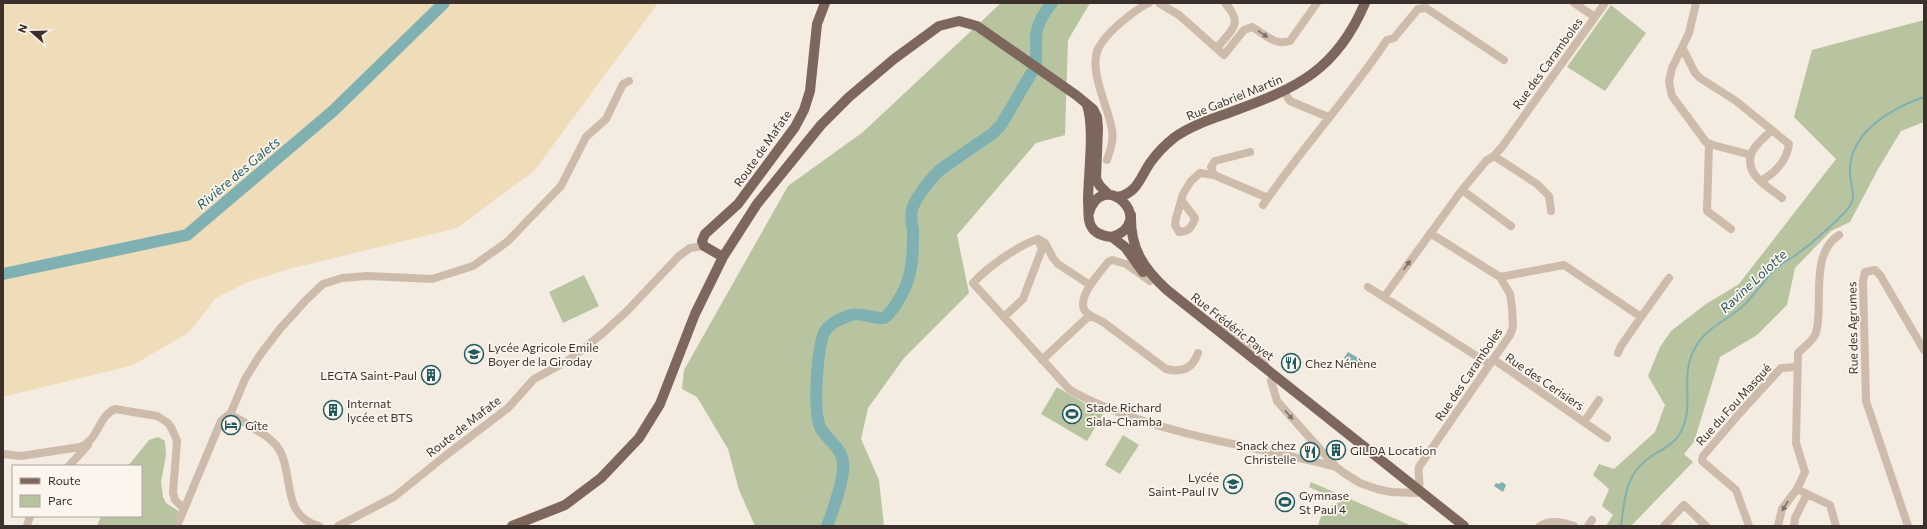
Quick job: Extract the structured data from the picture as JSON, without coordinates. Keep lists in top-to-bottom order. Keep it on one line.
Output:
{"streets":{"main road":["Rue Gabriel Martin","Route de Mafate","Rue Frédéric Payet"],"street":["Rue des Caramboles","Rue des Agrumes","Rue des Cerisiers","Rue du Fou Masqué"]},"crossings":[["Rue des Caramboles","Rue Frédéric Payet"],["Rue des Caramboles","Rue des Cerisiers"],["Rue Gabriel Martin","Rue Frédéric Payet"]],"water":["Rivière des Galets","Ravine Lolotte"],"places":{"school or university":["Lycée Agricole Emile Boyer de la Giroday","Lycée Saint-Paul IV"],"restaurant":["Chez Nénène","Snack chez Christelle"],"building":["LEGTA Saint-Paul","Internat lycée et BTS","GILDA Location"],"sports":["Stade Richard Siala-Chamba","Gymnase St Paul 4"],"hotel":["Gîte"]},"legend":["Route","Parc"],"north":"left"}
